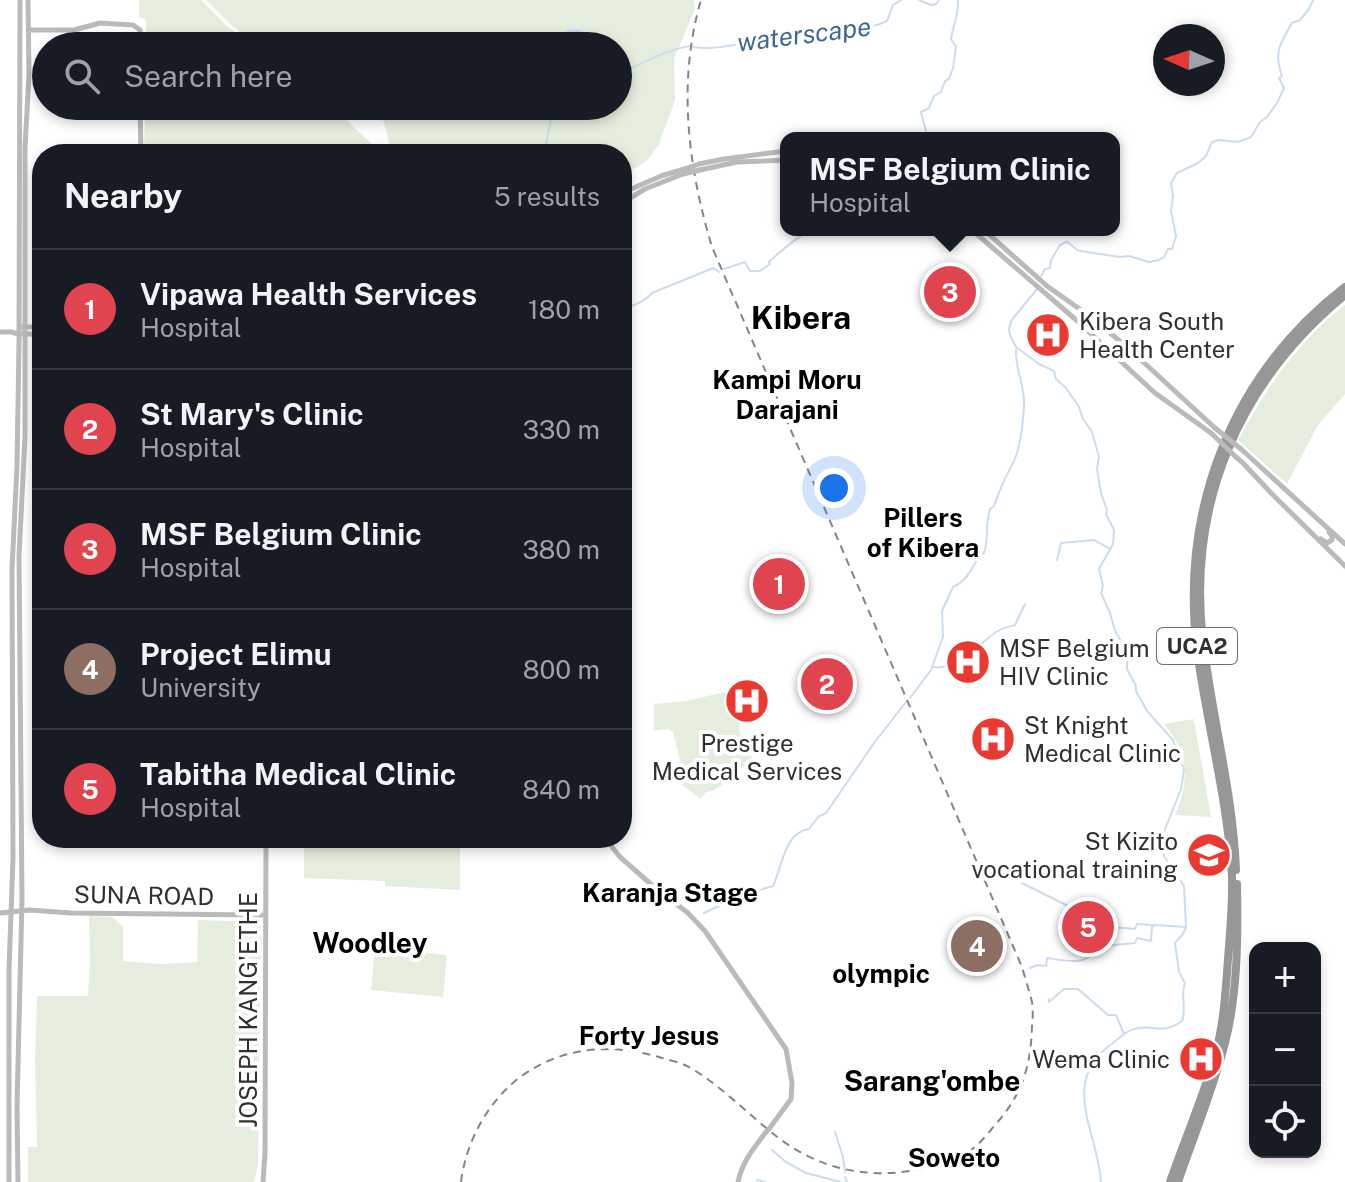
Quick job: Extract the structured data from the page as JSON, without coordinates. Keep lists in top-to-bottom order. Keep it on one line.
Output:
{"streets":{"highway":["UCA2"],"main road":["SUNA ROAD","JOSEPH KANG'ETHE"]},"crossings":[["SUNA ROAD","JOSEPH KANG'ETHE"]],"districts":["Kibera","Kampi Moru Darajani","Pillers of Kibera","Karanja Stage","Woodley","olympic","Forty Jesus","Sarang'ombe","Soweto"],"water":["waterscape"],"places":{"hospital":["Kibera South Health Center","MSF Belgium HIV Clinic","Prestige Medical Services","St Knight Medical Clinic","Wema Clinic"],"school or university":["St Kizito vocational training"]},"north":"left","page":{"search":"Search here","popup":["MSF Belgium Clinic","Hospital"],"heading":["Nearby","5 results"],"list":[{"mark":"1","name":"Vipawa Health Services","note":"Hospital","value":"180 m"},{"mark":"2","name":"St Mary's Clinic","note":"Hospital","value":"330 m"},{"mark":"3","name":"MSF Belgium Clinic","note":"Hospital","value":"380 m"},{"mark":"4","name":"Project Elimu","note":"University","value":"800 m"},{"mark":"5","name":"Tabitha Medical Clinic","note":"Hospital","value":"840 m"}],"pins":["3","1","2","5","4"],"map_buttons":["+","−"]}}
